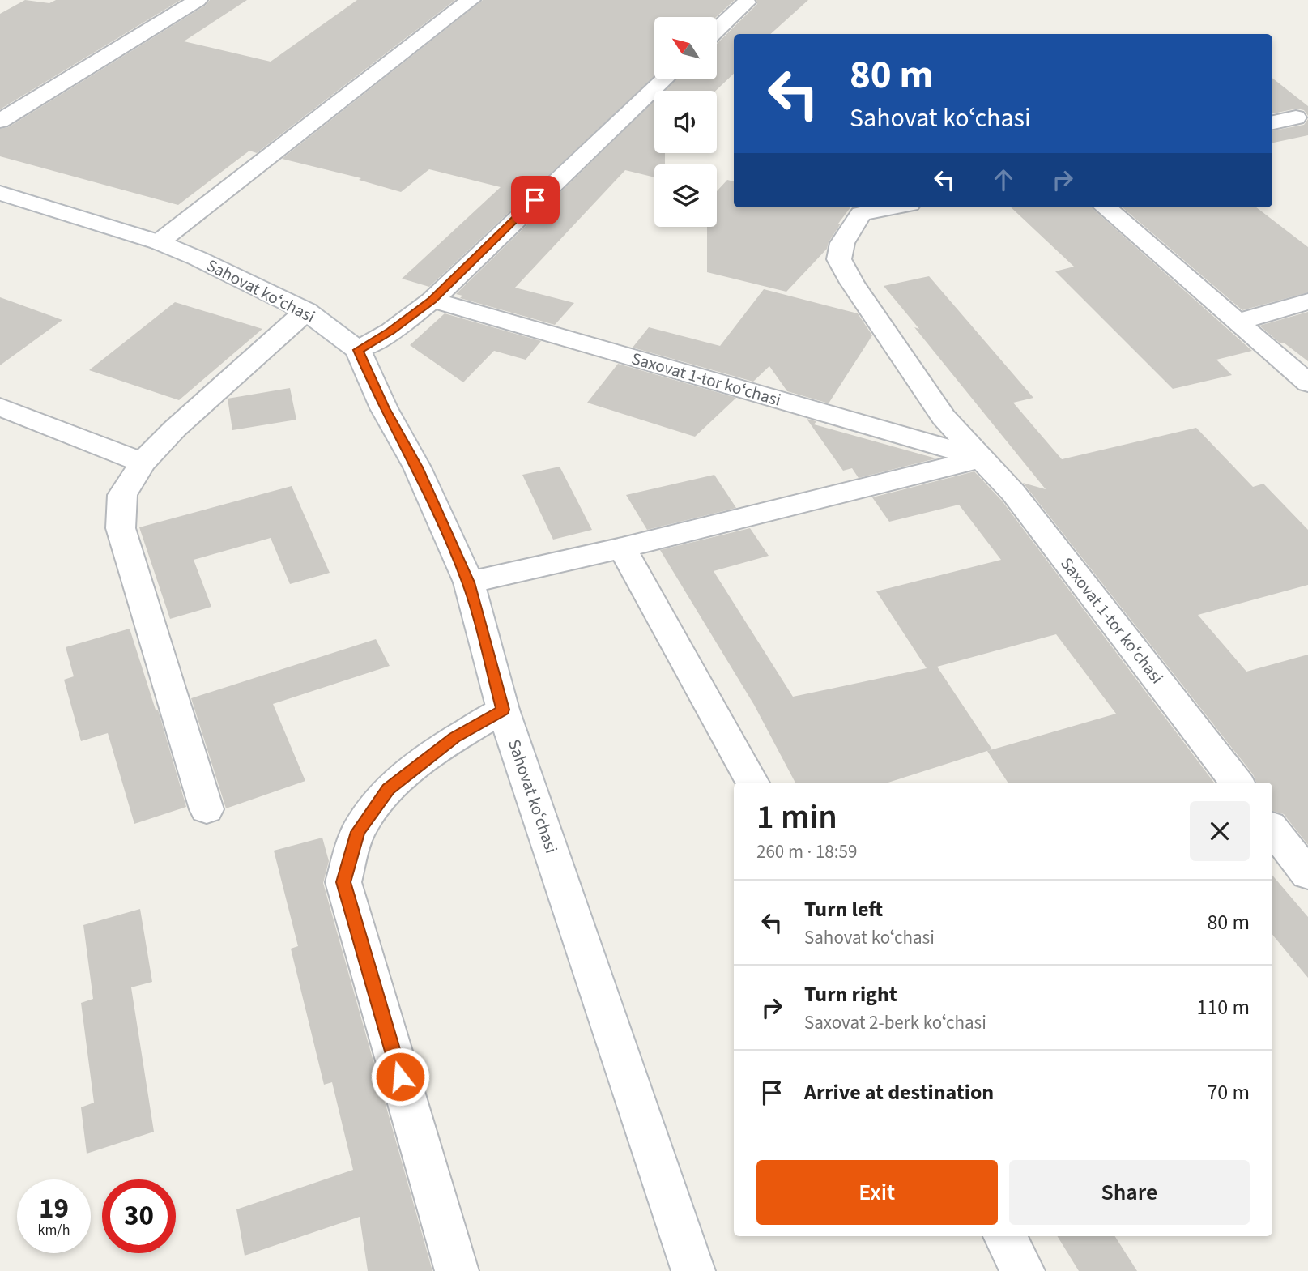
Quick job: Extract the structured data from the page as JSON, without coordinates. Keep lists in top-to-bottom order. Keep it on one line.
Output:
{"streets":{"street":["Sahovat koʻchasi","Saxovat 1-tor koʻchasi"]},"north":"top left","page":{"turn":["80 m","Sahovat koʻchasi"],"heading":["1 min","260 m · 18:59"],"list":[{"name":"Turn left","note":"Sahovat koʻchasi","value":"80 m"},{"name":"Turn right","note":"Saxovat 2-berk koʻchasi","value":"110 m"},{"name":"Arrive at destination","value":"70 m"}],"buttons":["Exit","Share"],"speed":"19 km/h","limit":"30"}}
